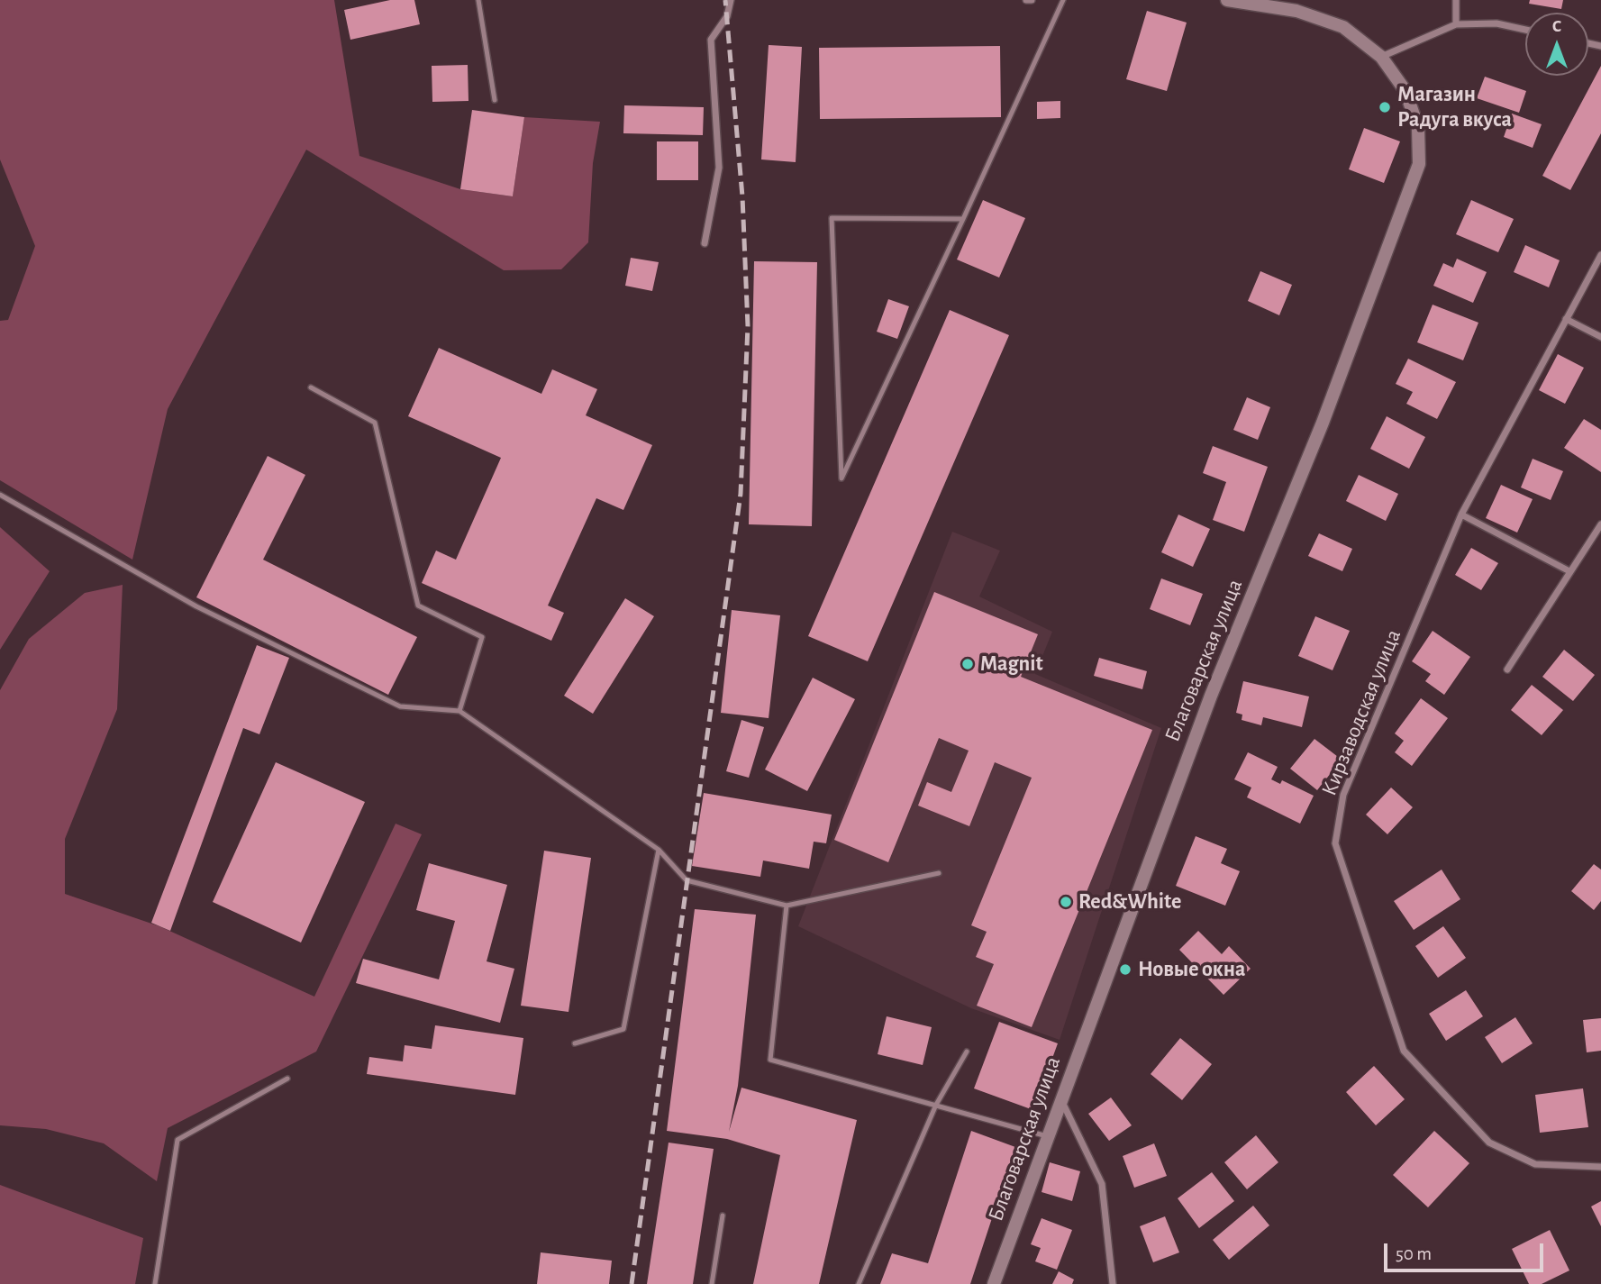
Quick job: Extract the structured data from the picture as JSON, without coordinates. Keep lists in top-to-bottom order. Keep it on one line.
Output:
{"streets":{"street":["Благоварская улица","Кирзаводская улица"]},"places":["Магазин Радуга вкуса","Magnit","Red&White","Новые окна"],"scale_bar":"50 m","north":"top"}
